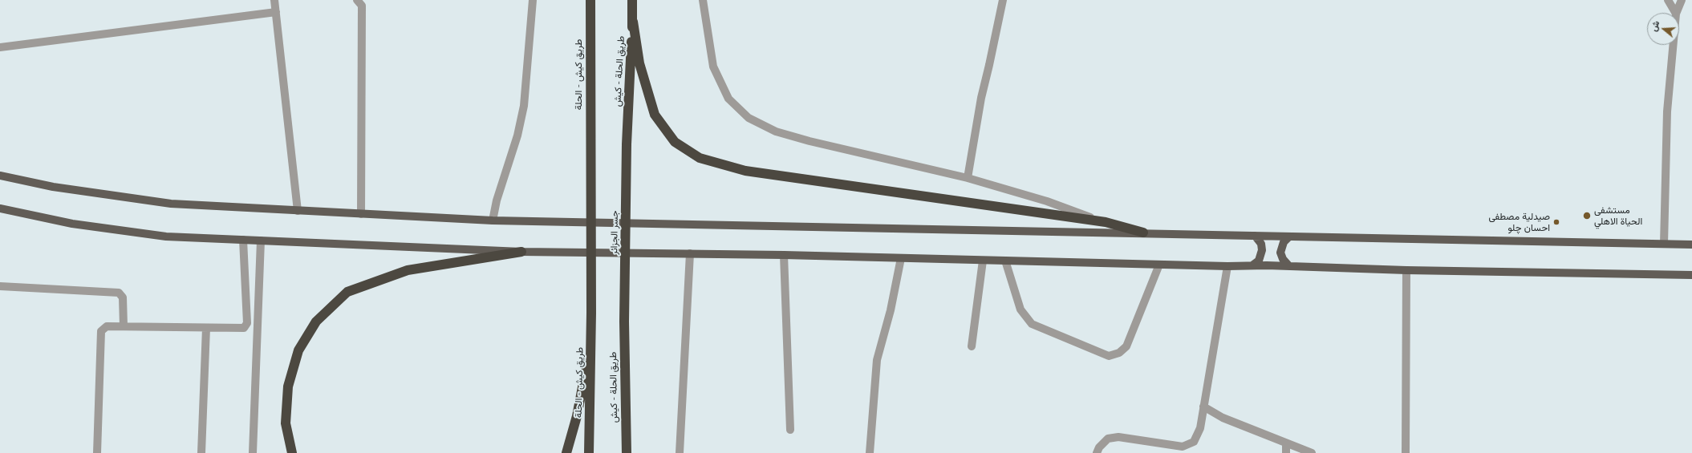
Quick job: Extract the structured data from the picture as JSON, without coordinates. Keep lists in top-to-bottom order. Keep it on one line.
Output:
{"streets":{"highway":["طريق الحلة - كيش","طريق كيش - الحلة","جسر الجزائر"]},"crossings":[["طريق الحلة - كيش","جسر الجزائر"]],"places":["مستشفى الحياة الاهلي","صيدلية مصطفى احسان چلو"],"north":"left"}
